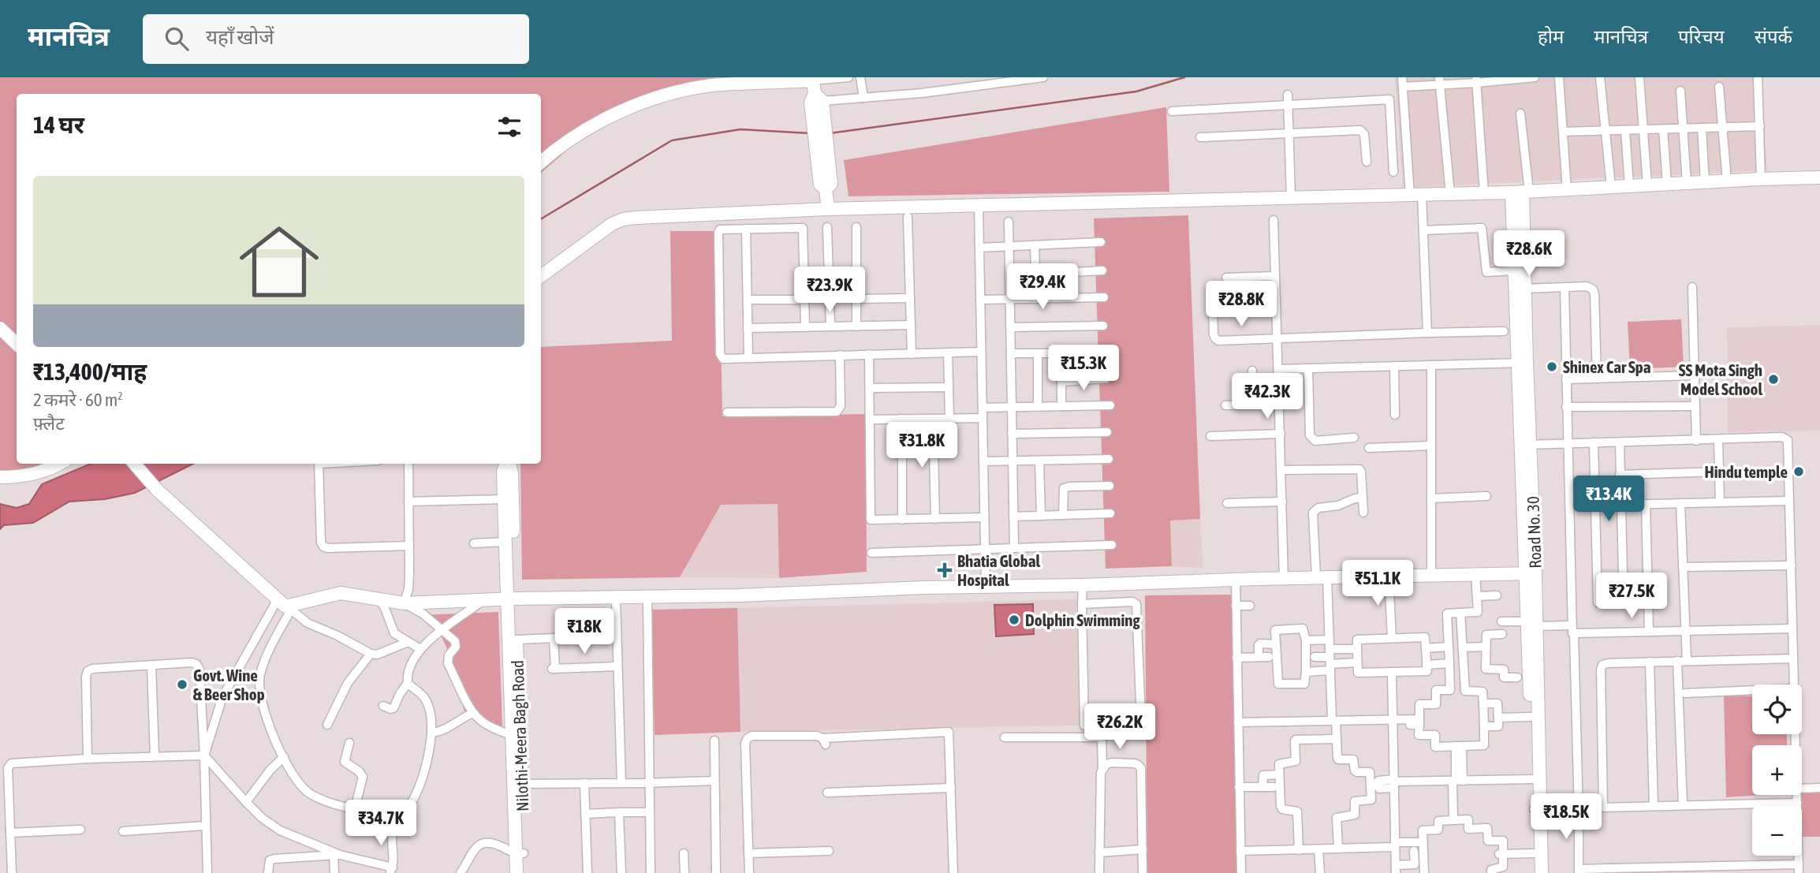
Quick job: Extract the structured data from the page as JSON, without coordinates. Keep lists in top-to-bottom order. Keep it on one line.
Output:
{"streets":{"street":["Road No. 30","Nilothi-Meera Bagh Road"]},"places":{"other":["Shinex Car Spa","SS Mota Singh Model School","Hindu temple","Dolphin Swimming","Govt. Wine & Beer Shop"],"health":["Bhatia Global Hospital"]},"page":{"header":"मानचित्र","search":"यहाँ खोजें","nav":["होम","मानचित्र","परिचय","संपर्क"],"heading":"14 घर","list":[{"name":"₹13,400/माह","note":"2 कमरे · 60 m² · फ़्लैट"}],"price":["₹28.6K","₹29.4K","₹23.9K","₹28.8K","₹15.3K","₹42.3K","₹31.8K","₹13.4K","₹51.1K","₹27.5K","₹18K","₹26.2K","₹18.5K","₹34.7K"],"map_buttons":["+","−"]}}
